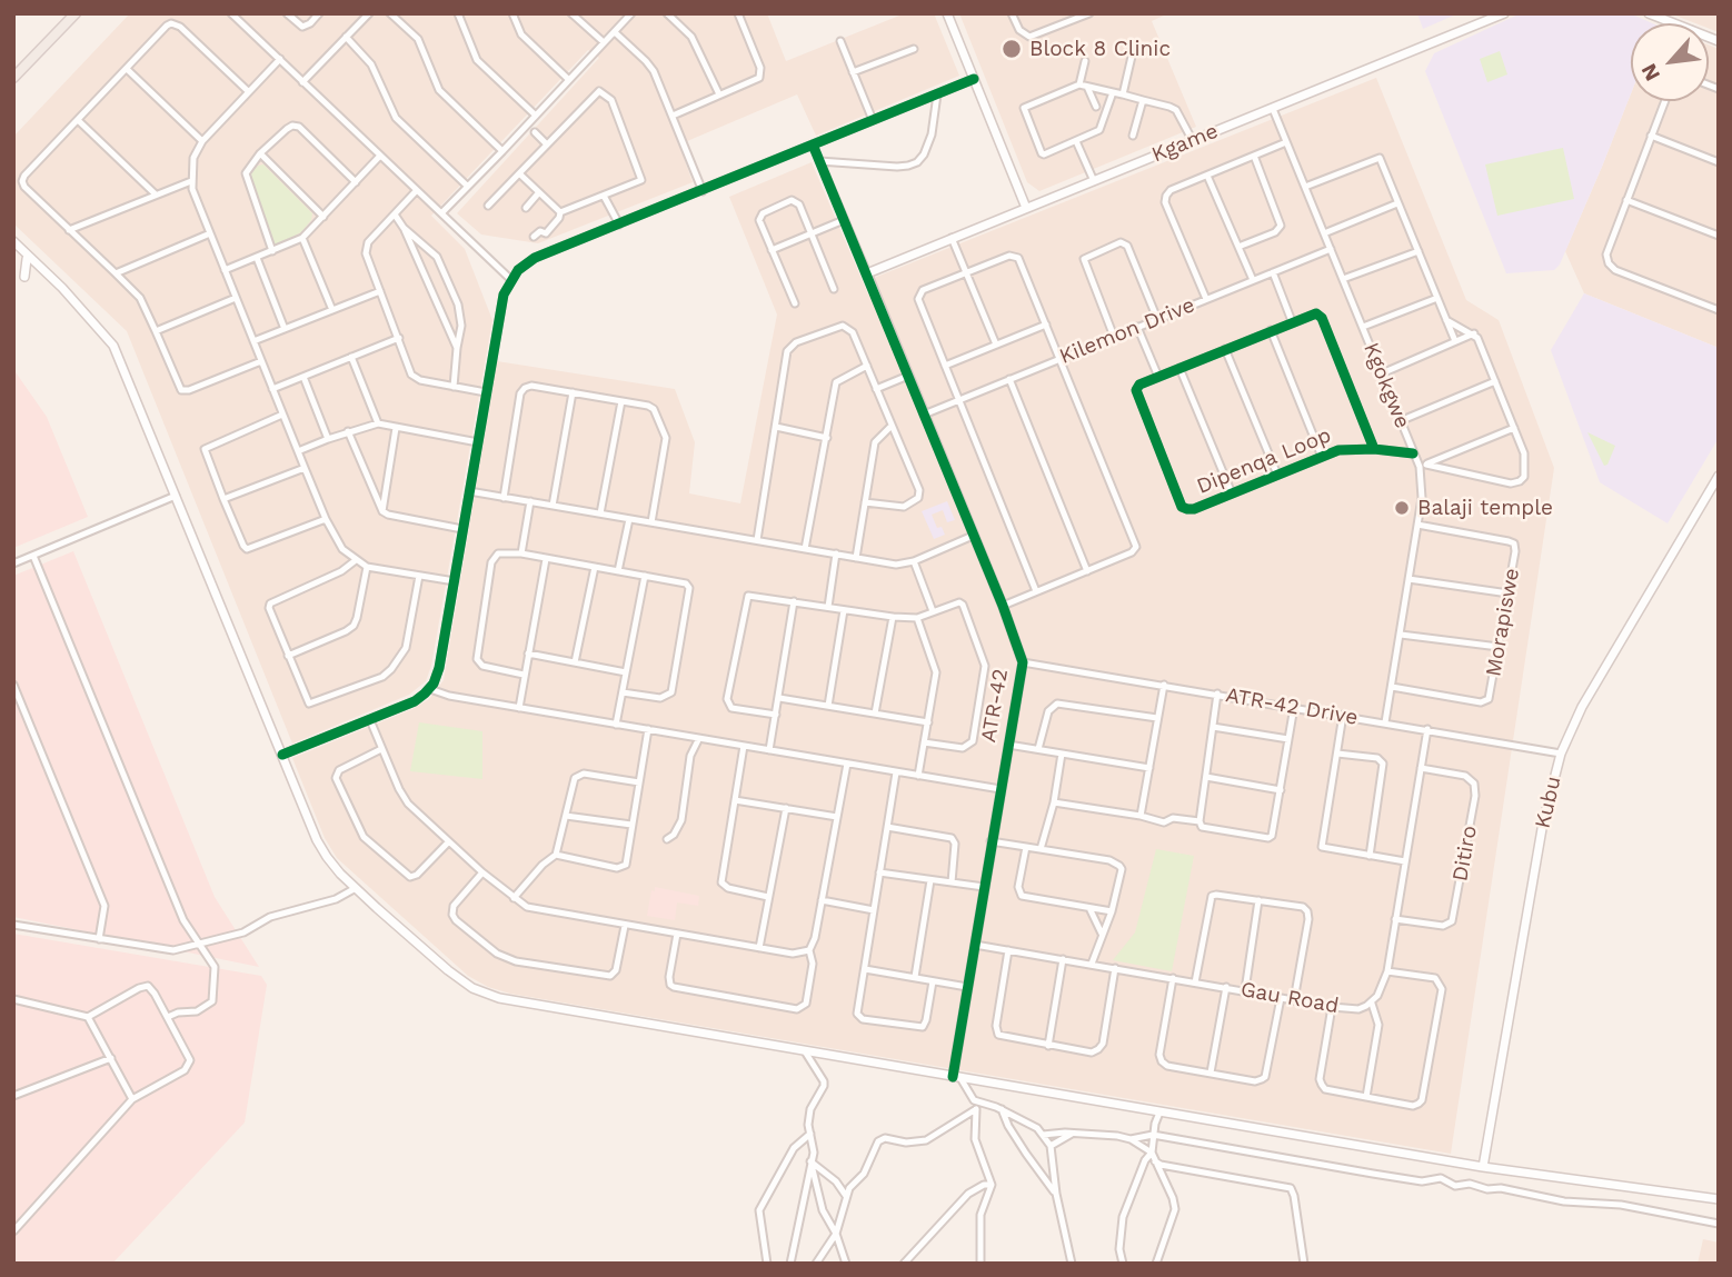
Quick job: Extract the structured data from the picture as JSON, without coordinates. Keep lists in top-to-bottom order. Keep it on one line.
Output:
{"streets":{"main road":["Kgame","ATR-42","Kubu"],"street":["Kilemon Drive","Kgokgwe","Dipenqa Loop","Morapiswe","ATR-42 Drive","Ditiro","Gau Road"]},"crossings":[["Kgame","Kgokgwe"],["Kgame","ATR-42"],["Kilemon Drive","Kgokgwe"],["Kilemon Drive","ATR-42"],["Kgokgwe","Morapiswe"],["Kgokgwe","ATR-42 Drive"],["ATR-42","ATR-42 Drive"],["ATR-42","Gau Road"],["ATR-42 Drive","Kubu"],["ATR-42 Drive","Gau Road"],["Ditiro","Gau Road"]],"places":["Block 8 Clinic","Balaji temple"],"north":"bottom left"}
